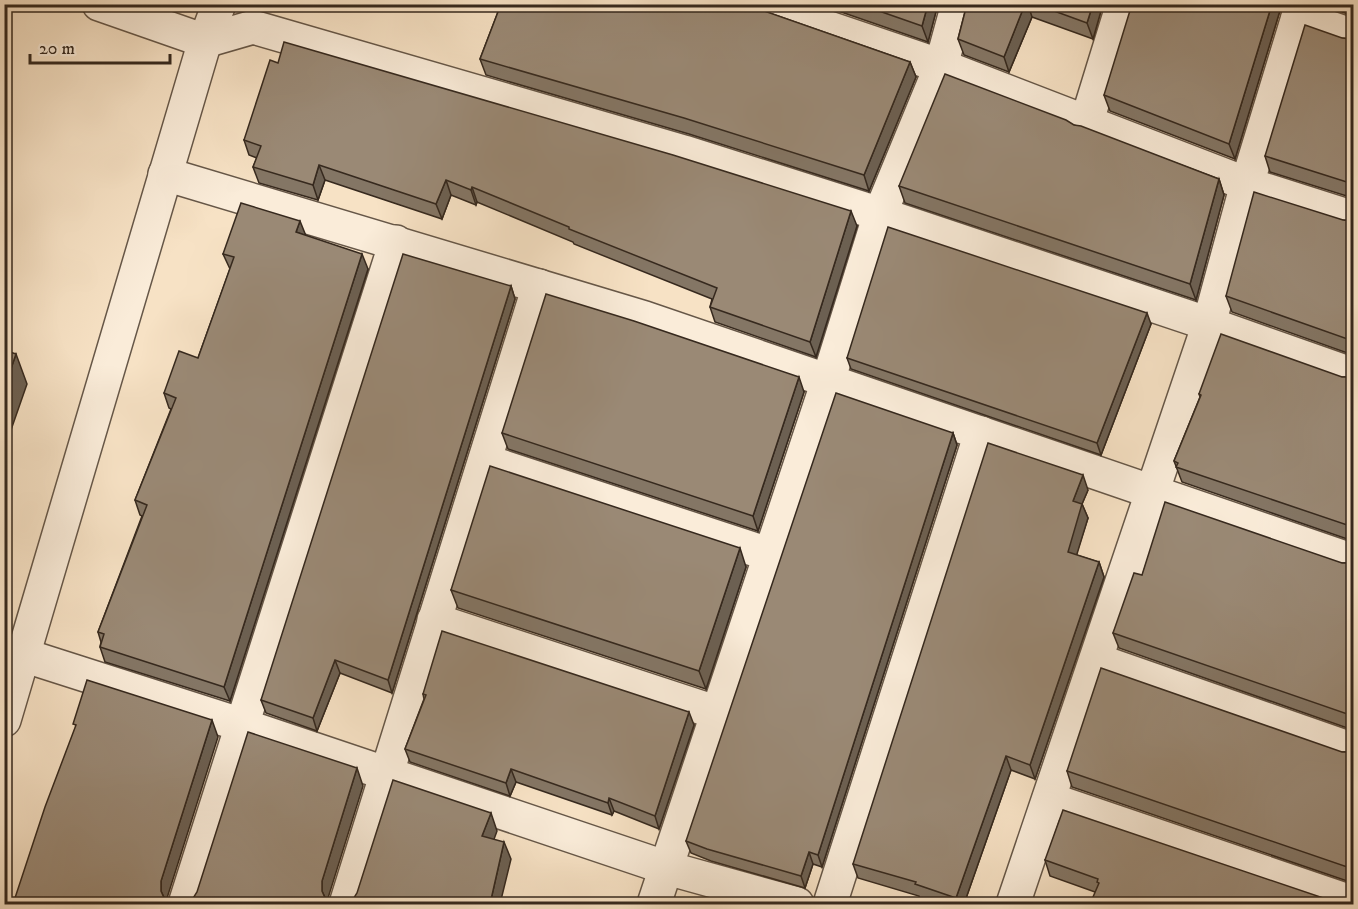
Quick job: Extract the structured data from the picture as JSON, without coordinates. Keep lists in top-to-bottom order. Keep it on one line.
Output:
{"scale_bar":"20 m"}
